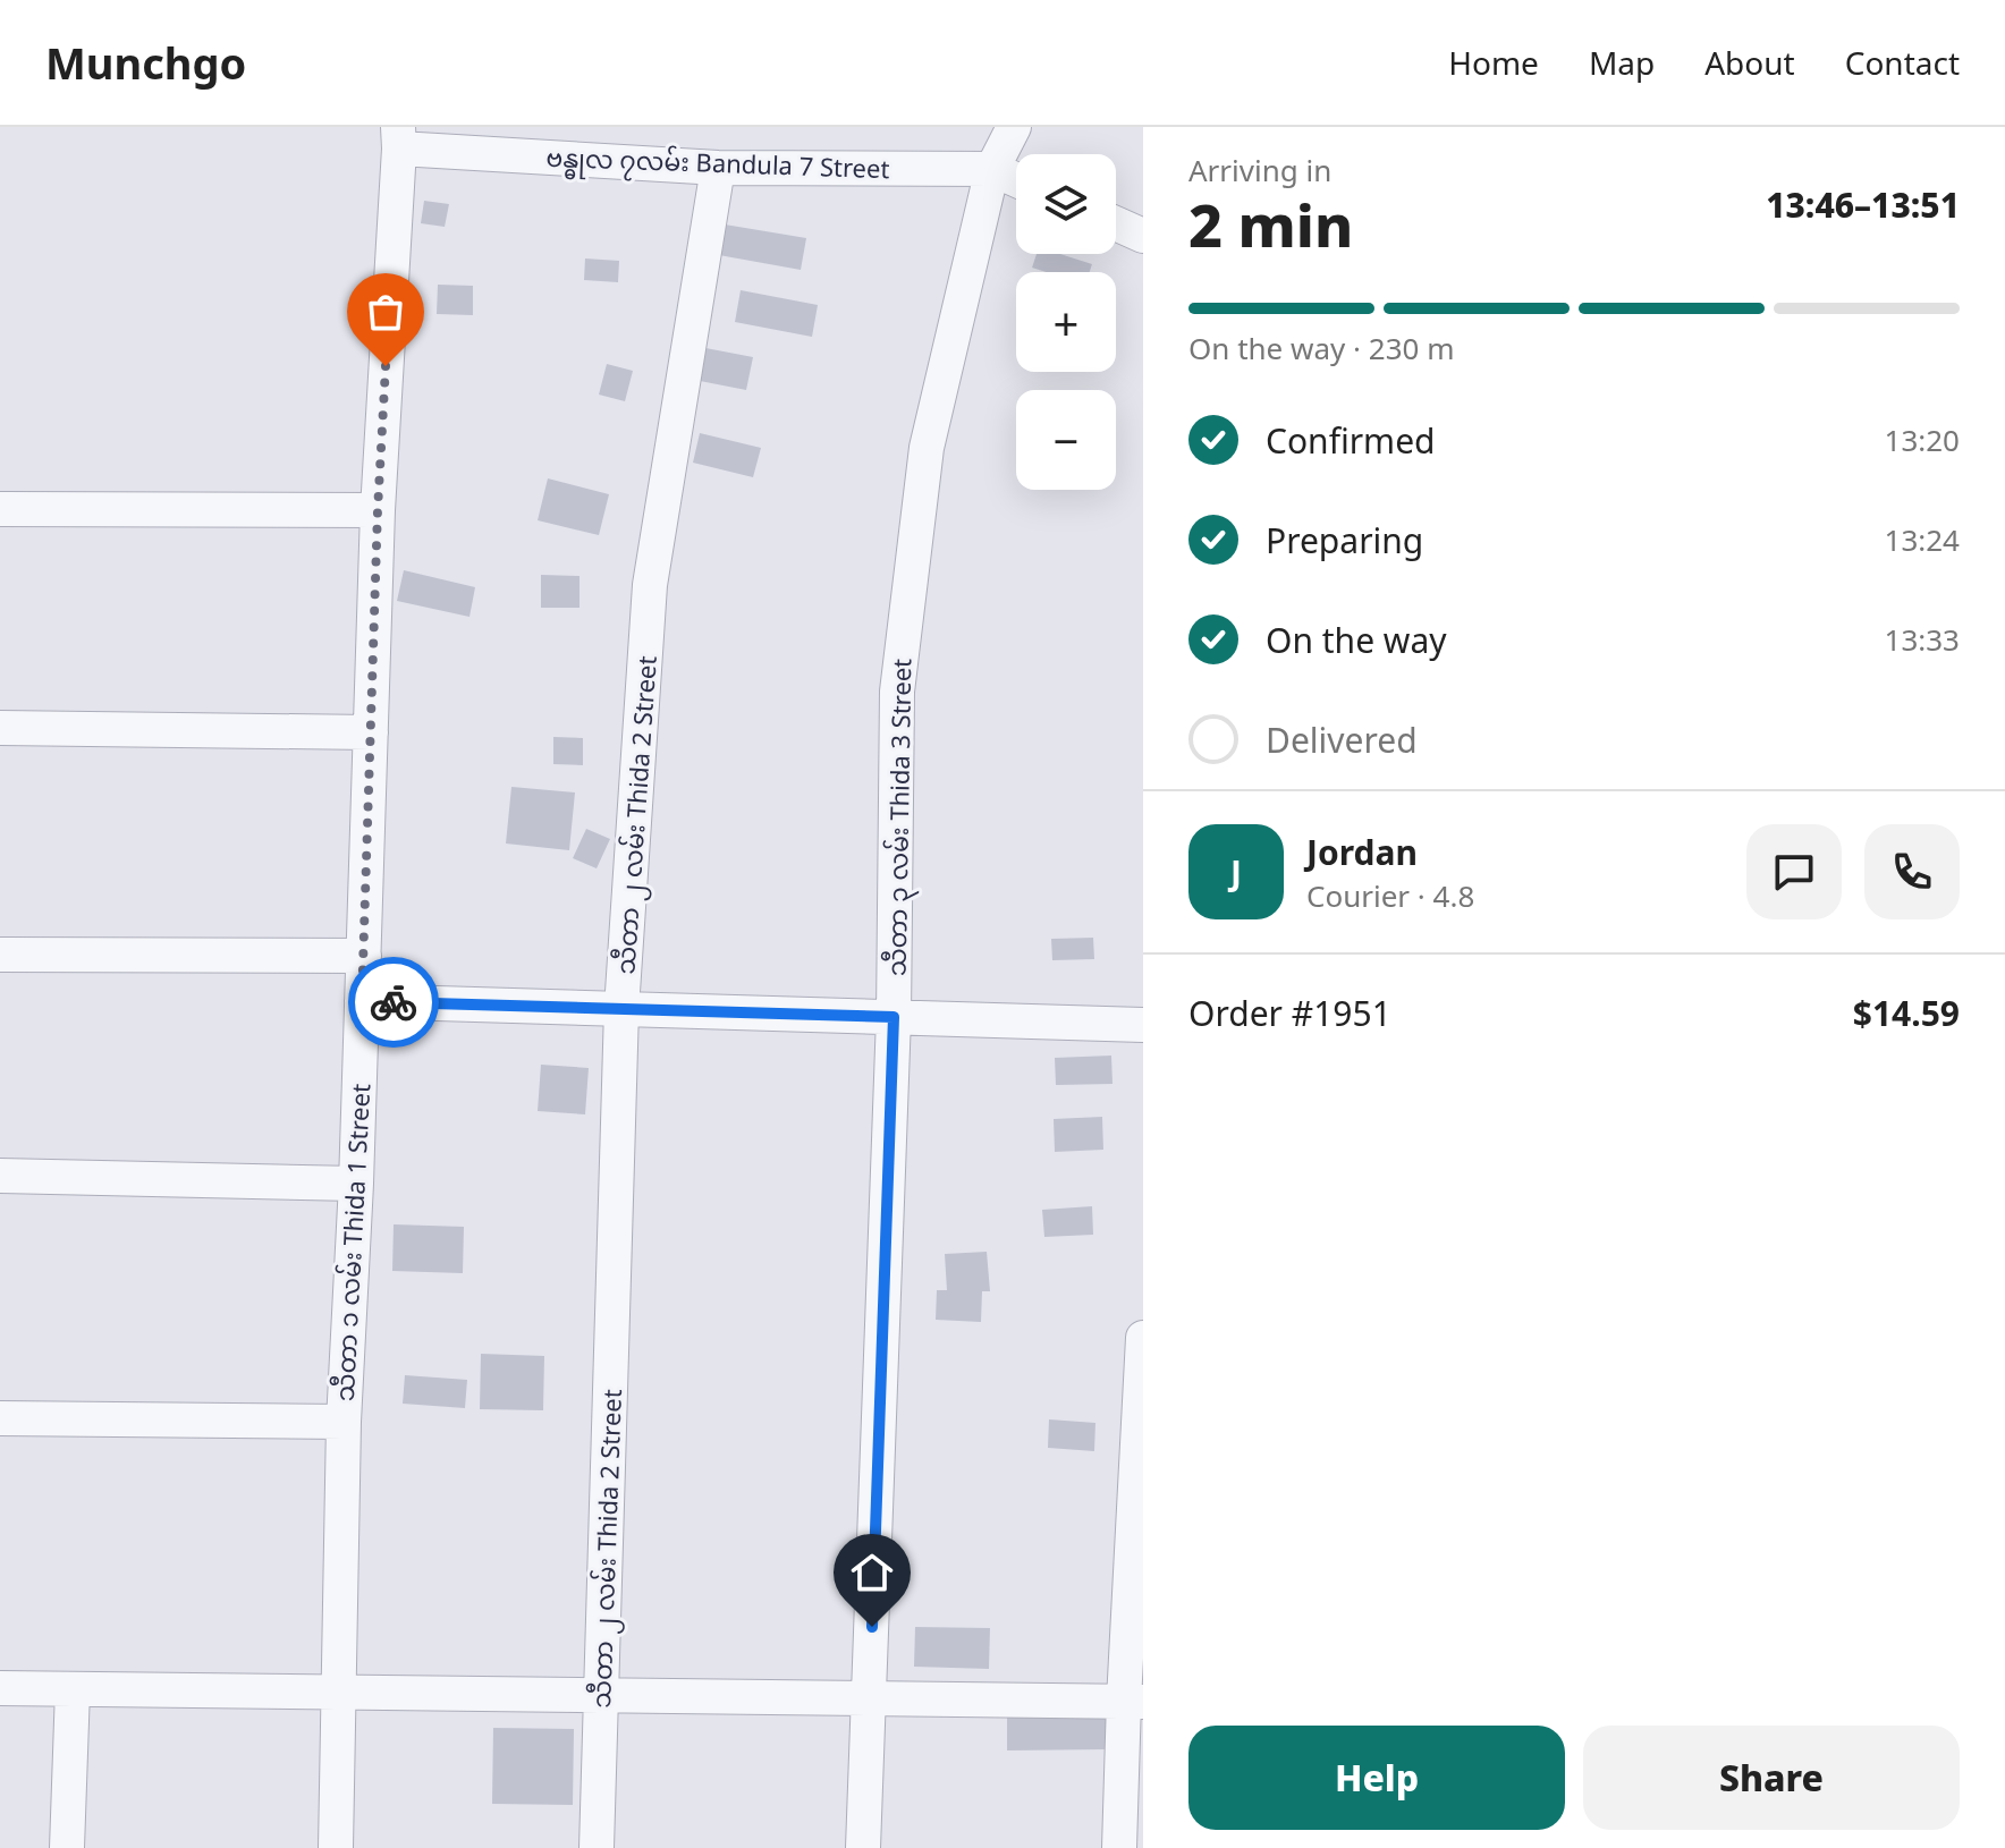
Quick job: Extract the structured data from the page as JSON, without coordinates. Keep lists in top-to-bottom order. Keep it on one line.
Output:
{"streets":{"street":["ဗန္ဓုလ ၇လမ်း Bandula 7 Street","သီတာ ၂ လမ်း Thida 2 Street","သီတာ ၃ လမ်း Thida 3 Street","သီတာ ၁ လမ်း Thida 1 Street"]},"crossings":[["ဗန္ဓုလ ၇လမ်း Bandula 7 Street","သီတာ ၂ လမ်း Thida 2 Street"],["ဗန္ဓုလ ၇လမ်း Bandula 7 Street","သီတာ ၃ လမ်း Thida 3 Street"],["ဗန္ဓုလ ၇လမ်း Bandula 7 Street","သီတာ ၁ လမ်း Thida 1 Street"]],"page":{"header":"Munchgo","nav":["Home","Map","About","Contact"],"heading":["2 min","Arriving in","13:46–13:51"],"panel":["Jordan","Courier · 4.8","Order #1951","$14.59"],"map_buttons":["+","−"],"bar":"On the way · 230 m","list":[["Confirmed","13:20"],["Preparing","13:24"],["On the way","13:33"],"Delivered"],"round":"J","buttons":["Help","Share"]}}
